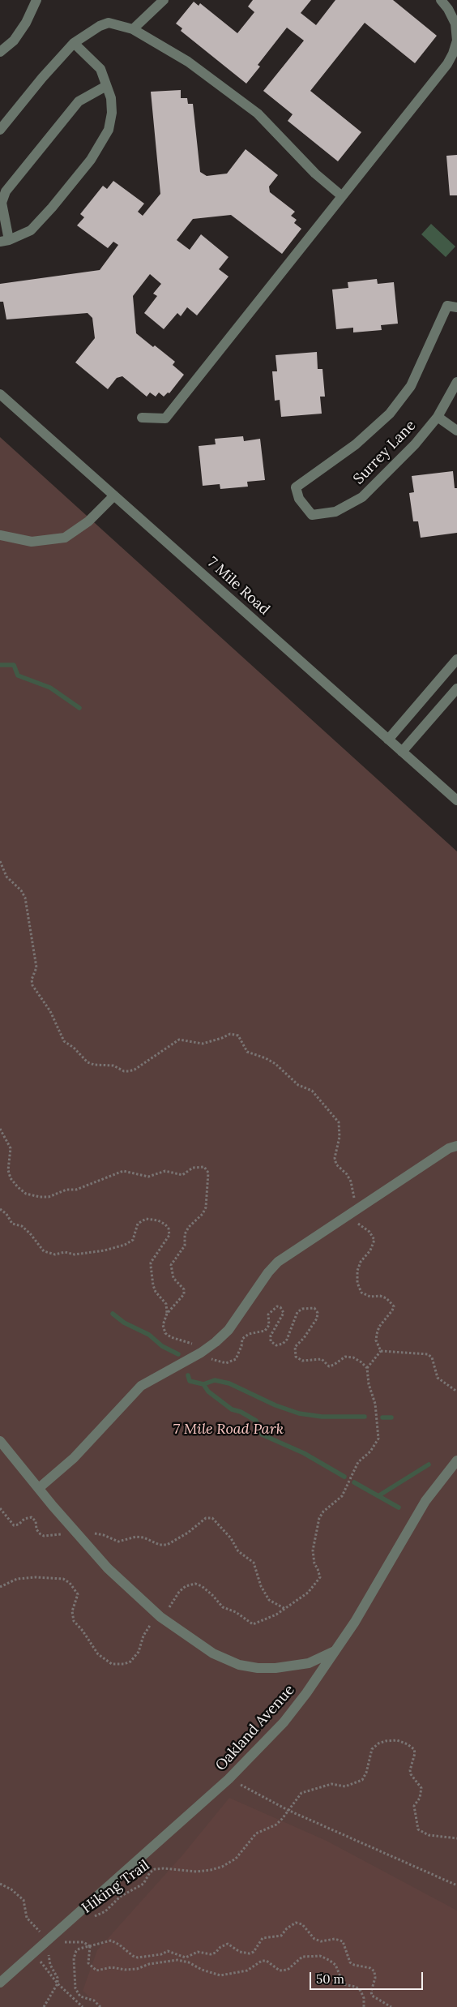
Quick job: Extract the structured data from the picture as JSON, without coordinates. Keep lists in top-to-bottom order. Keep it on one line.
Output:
{"streets":{"street":["Surrey Lane","7 Mile Road","Oakland Avenue"],"path":["Hiking Trail"]},"parks":["7 Mile Road Park"],"scale_bar":"50 m"}
